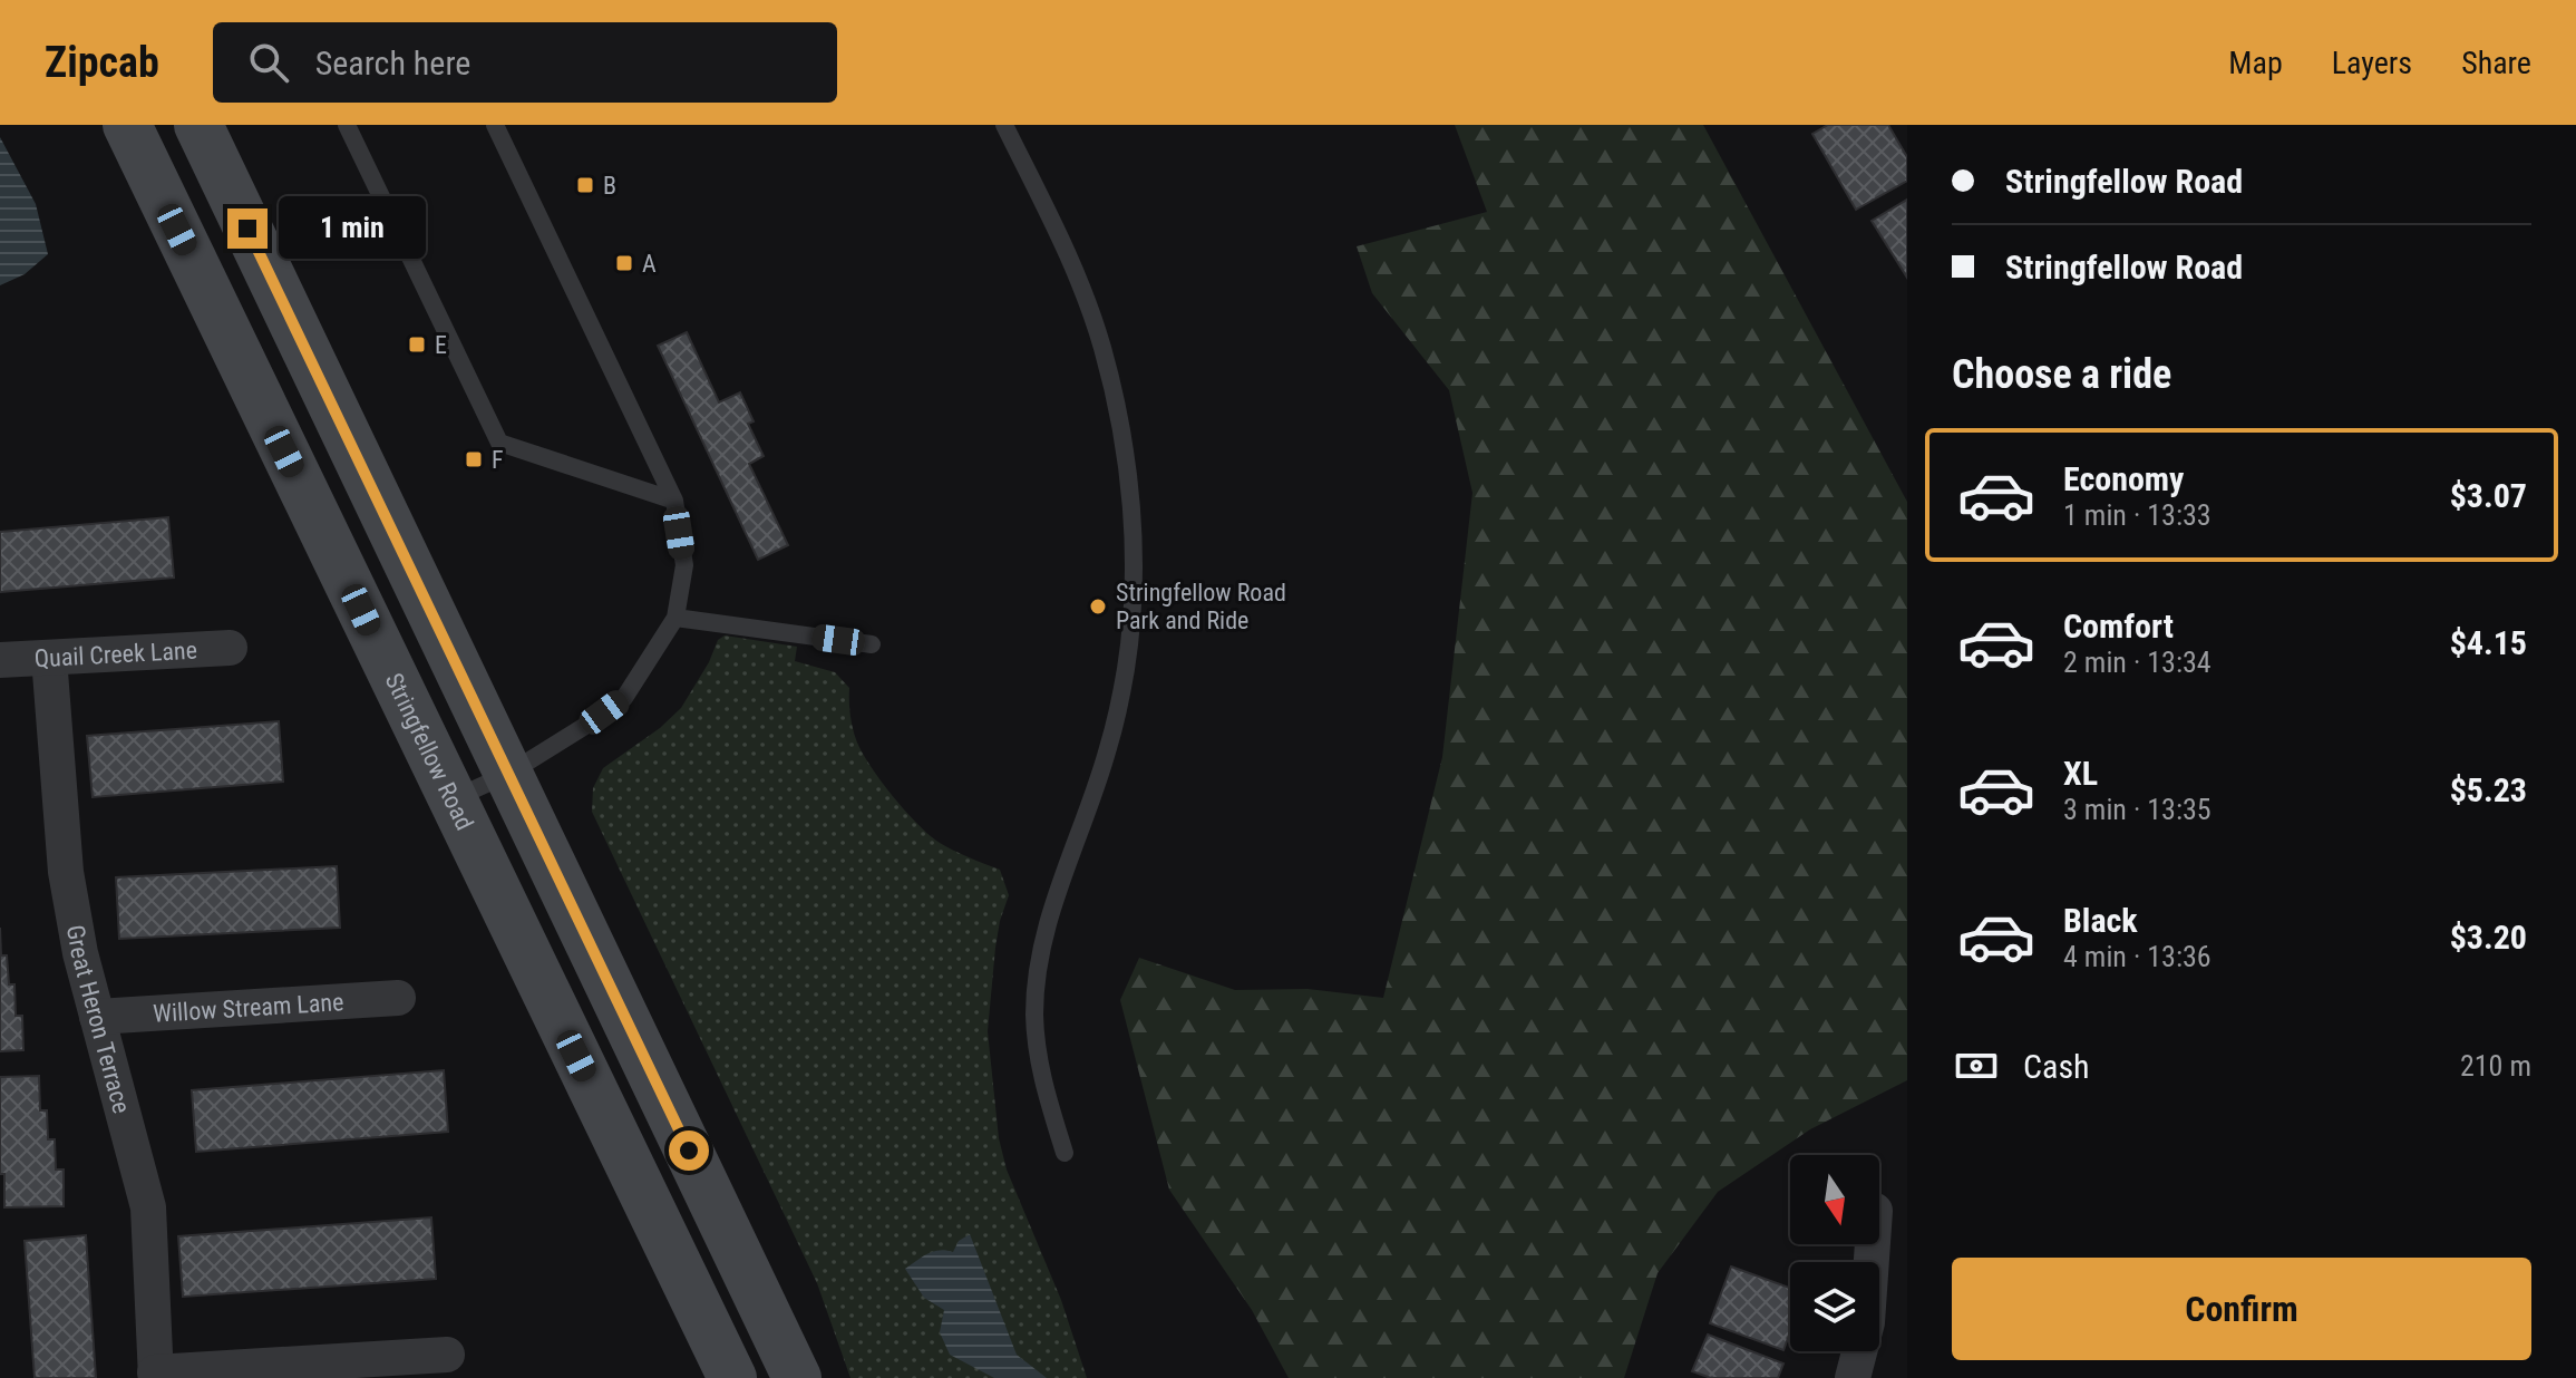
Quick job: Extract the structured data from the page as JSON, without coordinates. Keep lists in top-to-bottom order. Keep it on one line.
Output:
{"streets":{"main road":["Stringfellow Road"],"street":["Quail Creek Lane","Willow Stream Lane","Great Heron Terrace"]},"crossings":[["Quail Creek Lane","Great Heron Terrace"],["Willow Stream Lane","Great Heron Terrace"]],"places":{"transit":["B","A","E","F"],"other":["Stringfellow Road Park and Ride"]},"north":"bottom","page":{"header":"Zipcab","search":"Search here","nav":["Map","Layers","Share"],"banner":["Stringfellow Road","Stringfellow Road"],"bubble":"1 min","heading":"Choose a ride","list":[{"name":"Economy","note":"1 min · 13:33","value":"$3.07"},{"name":"Comfort","note":"2 min · 13:34","value":"$4.15"},{"name":"XL","note":"3 min · 13:35","value":"$5.23"},{"name":"Black","note":"4 min · 13:36","value":"$3.20"}],"pay":["Cash","210 m"],"buttons":"Confirm"}}
